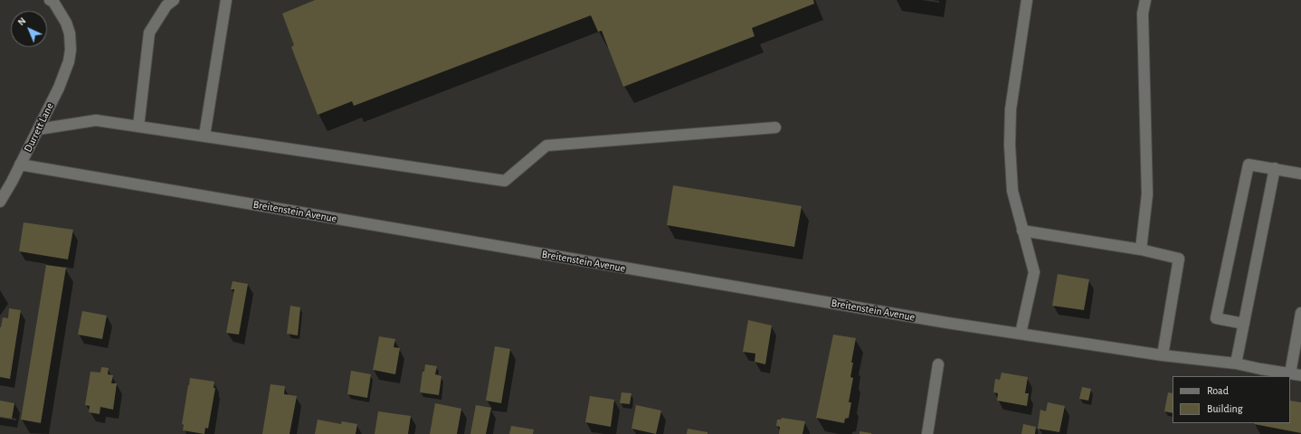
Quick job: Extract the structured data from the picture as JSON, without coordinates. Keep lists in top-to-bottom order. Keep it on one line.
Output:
{"streets":{"street":["Durrett Lane","Breitenstein Avenue"]},"crossings":[["Durrett Lane","Breitenstein Avenue"]],"legend":["Road","Building"],"north":"top left"}
